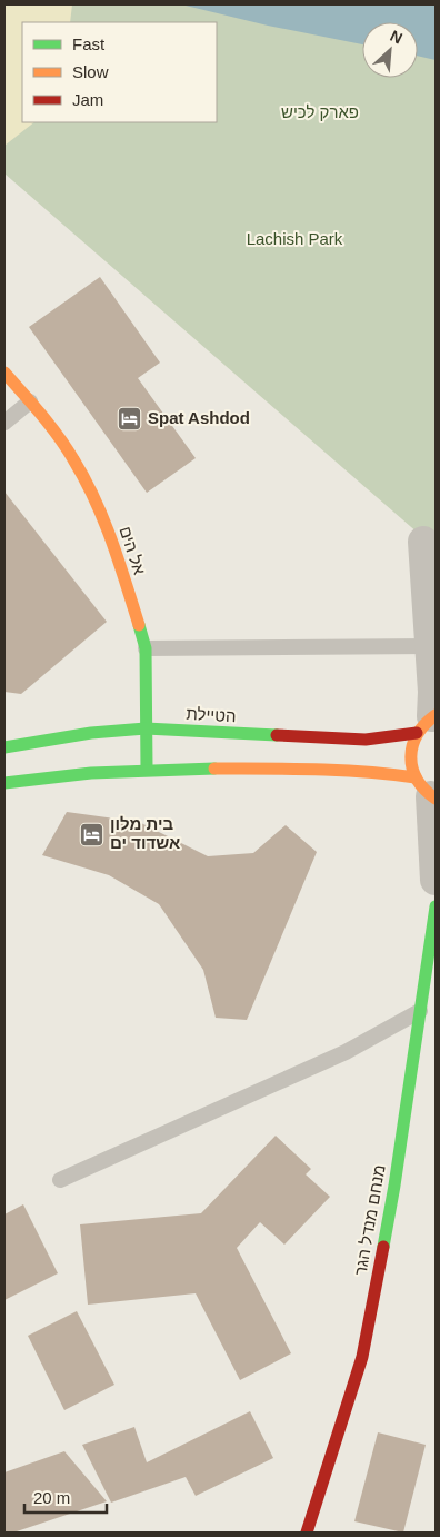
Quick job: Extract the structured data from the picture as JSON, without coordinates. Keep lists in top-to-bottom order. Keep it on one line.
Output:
{"streets":{"street":["אל הים","הטיילת","מנחם מנדל הגר"]},"crossings":[["אל הים","הטיילת"]],"parks":["פארק לכיש","Lachish Park"],"places":{"hotel":["Spat Ashdod","בית מלון אשדוד ים"]},"legend":["Fast","Slow","Jam"],"scale_bar":"20 m","north":"top right"}
